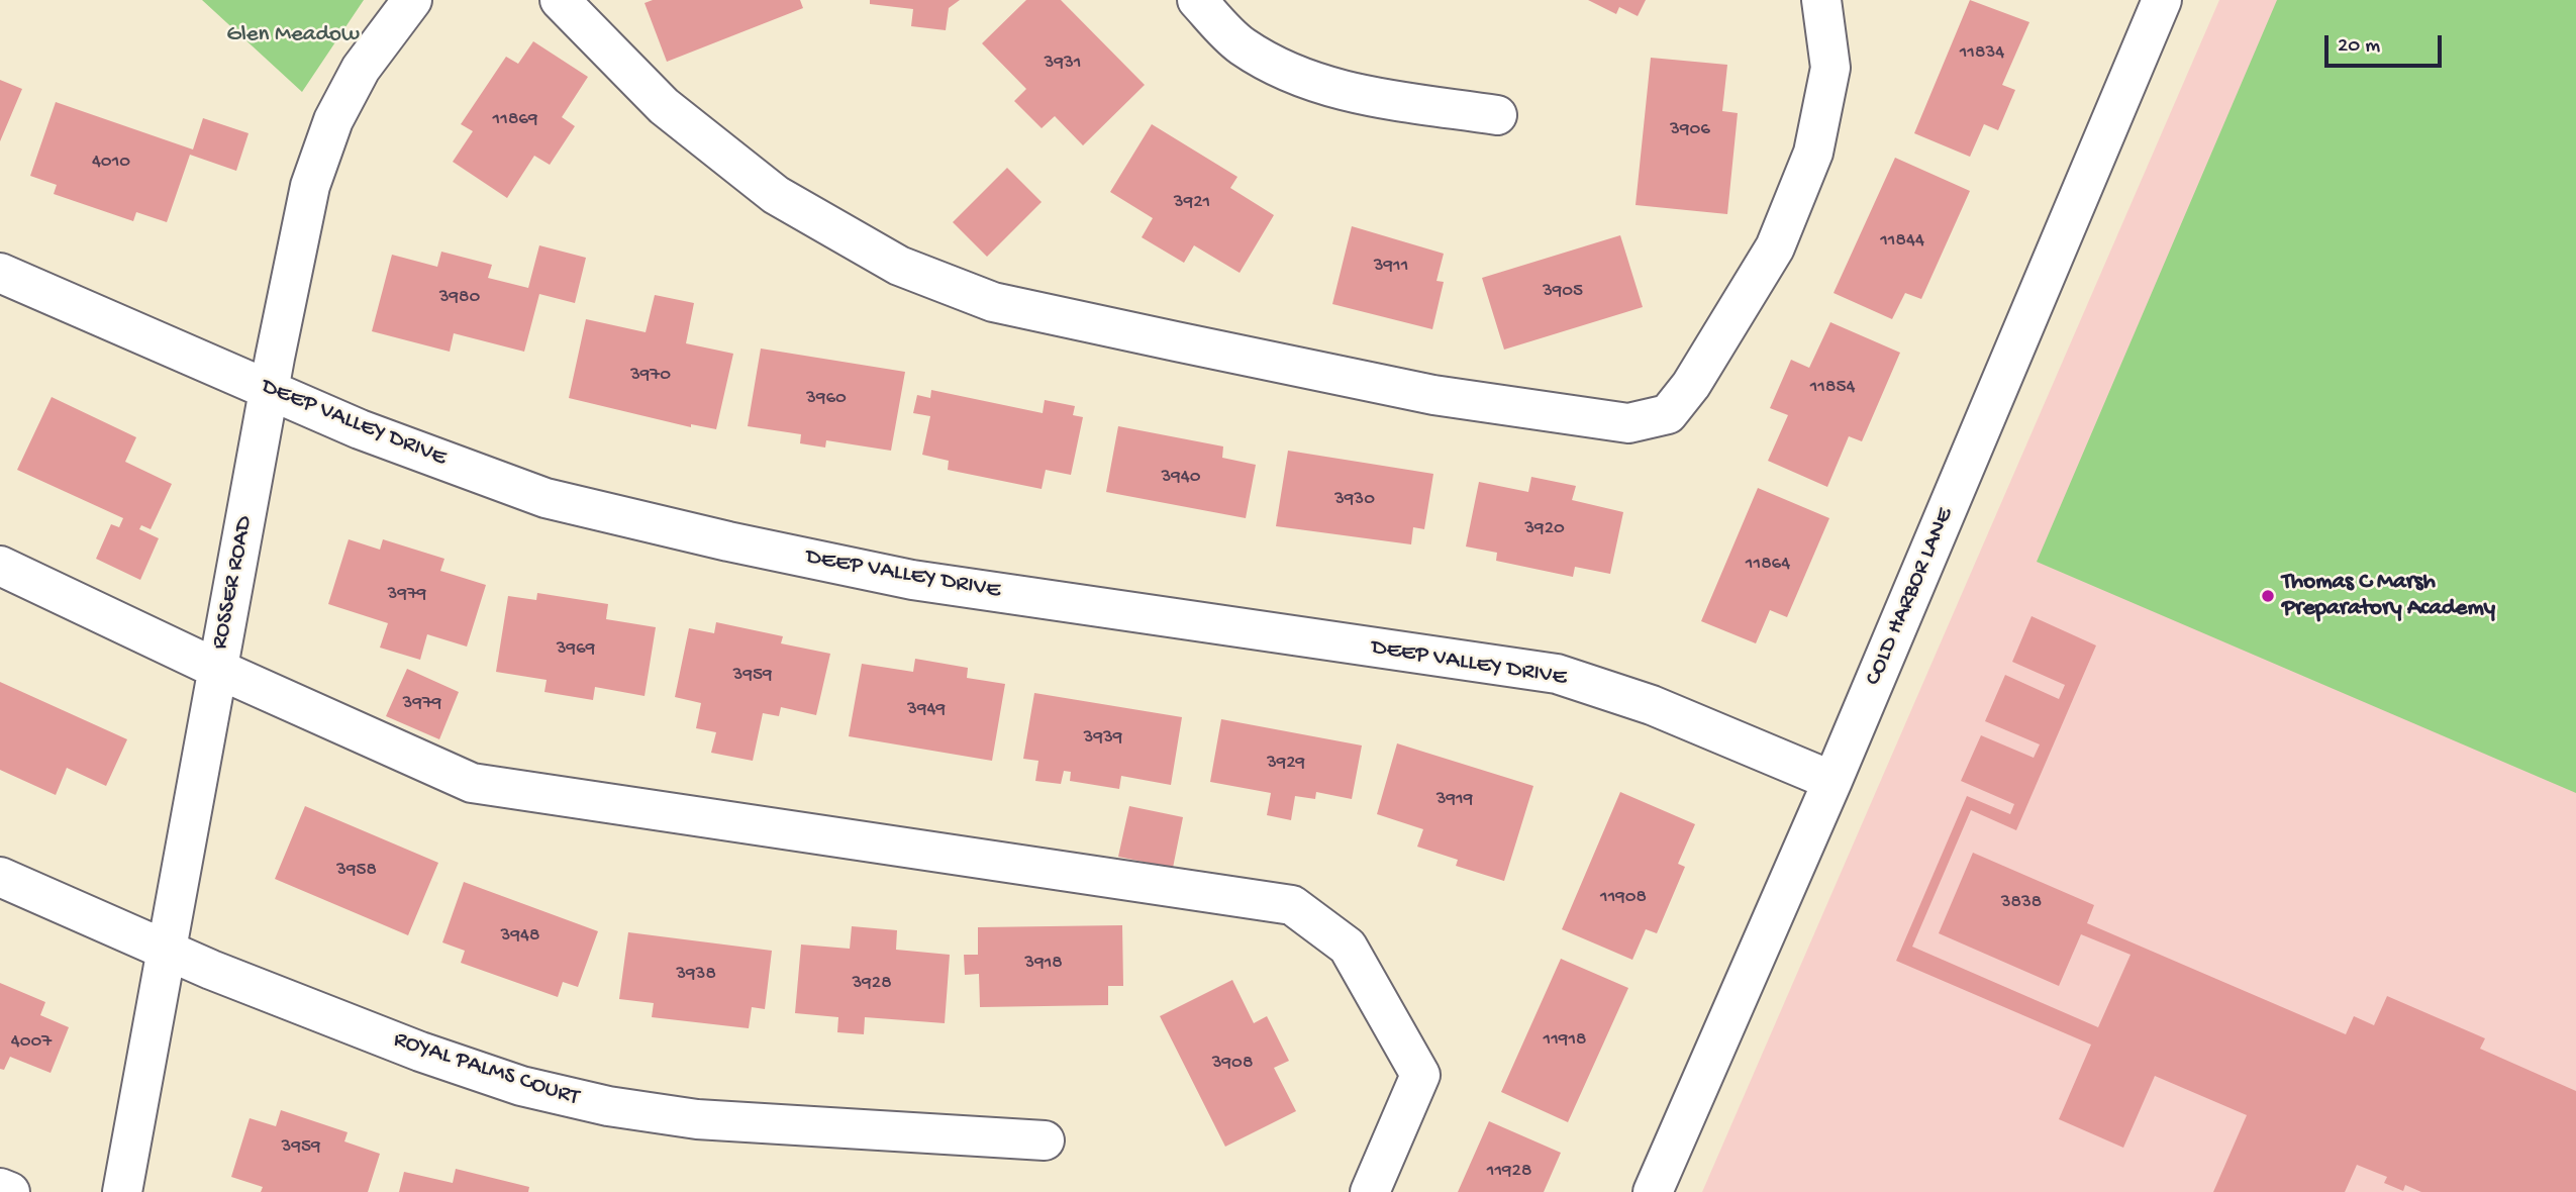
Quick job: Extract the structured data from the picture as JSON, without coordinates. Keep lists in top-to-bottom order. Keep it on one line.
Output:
{"streets":{"street":["DEEP VALLEY DRIVE","ROSSER ROAD","COLD HARBOR LANE","ROYAL PALMS COURT"]},"crossings":[["DEEP VALLEY DRIVE","ROSSER ROAD"],["DEEP VALLEY DRIVE","COLD HARBOR LANE"],["ROSSER ROAD","ROYAL PALMS COURT"]],"parks":["Glen Meadow"],"places":["Thomas C Marsh Preparatory Academy"],"house_numbers":["11834","3931","11869","3906","4010","3921","11844","3911","3905","3980","3970","11854","3960","3940","3930","3920","11864","3979","3969","3959","3979","3949","3939","3929","3919","3958","11908","3838","3948","3918","3938","3928","11918","4007","3908","3959","11928"],"scale_bar":"20 m"}
